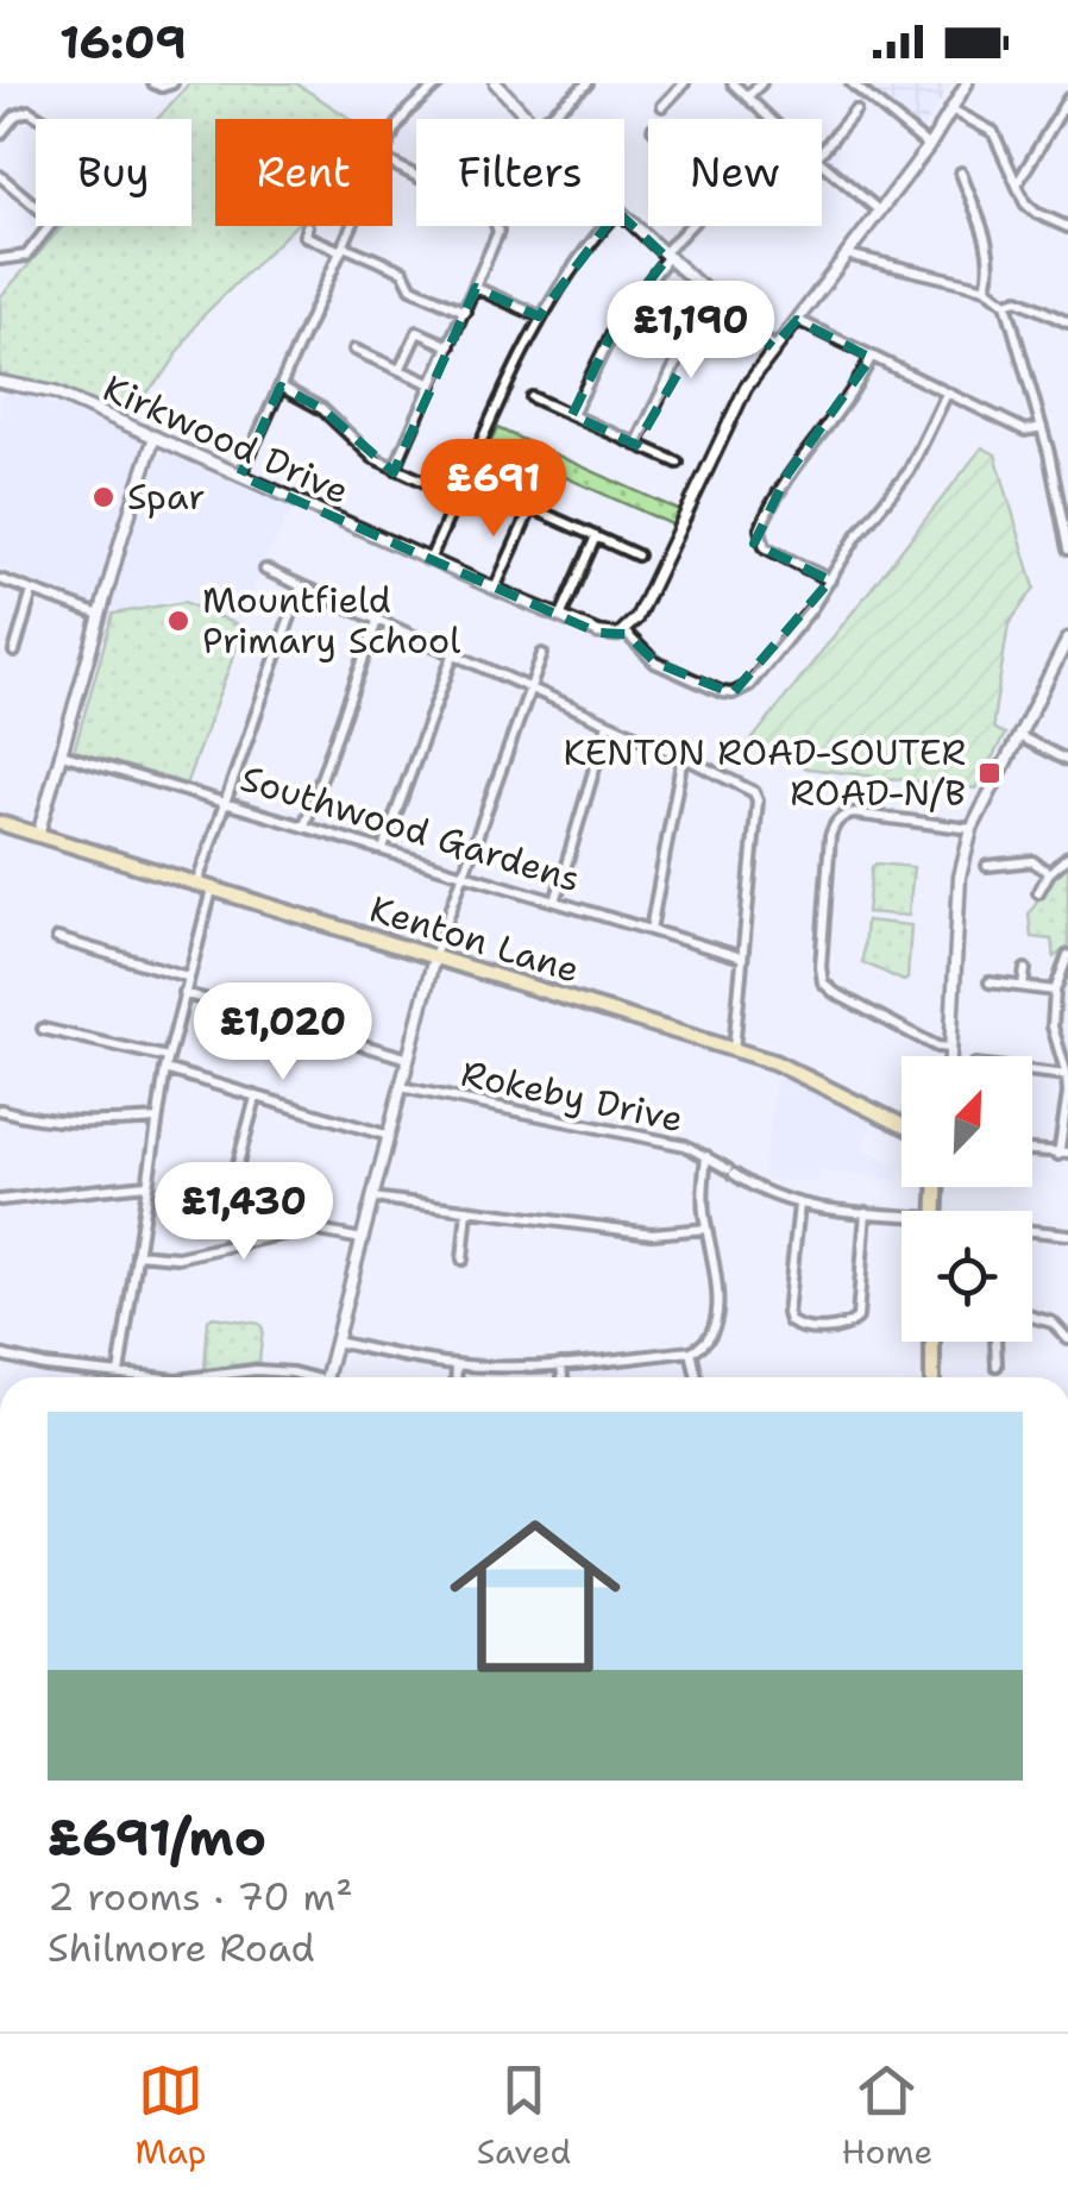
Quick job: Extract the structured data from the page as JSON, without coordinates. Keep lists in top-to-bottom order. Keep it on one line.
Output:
{"streets":{"main road":["Kenton Lane"],"street":["Kirkwood Drive","Southwood Gardens","Rokeby Drive"]},"places":{"other":["Spar","Mountfield Primary School"],"transit":["KENTON ROAD-SOUTER ROAD-N/B"]},"north":"top right","page":{"status":"16:09","chip":["Buy","Rent","Filters","New"],"price":["£1,190","£691","£1,020","£1,430"],"list":[{"name":"£691/mo","note":"2 rooms · 70 m² · Shilmore Road"}],"tabs":["Map","Saved","Home"]}}
